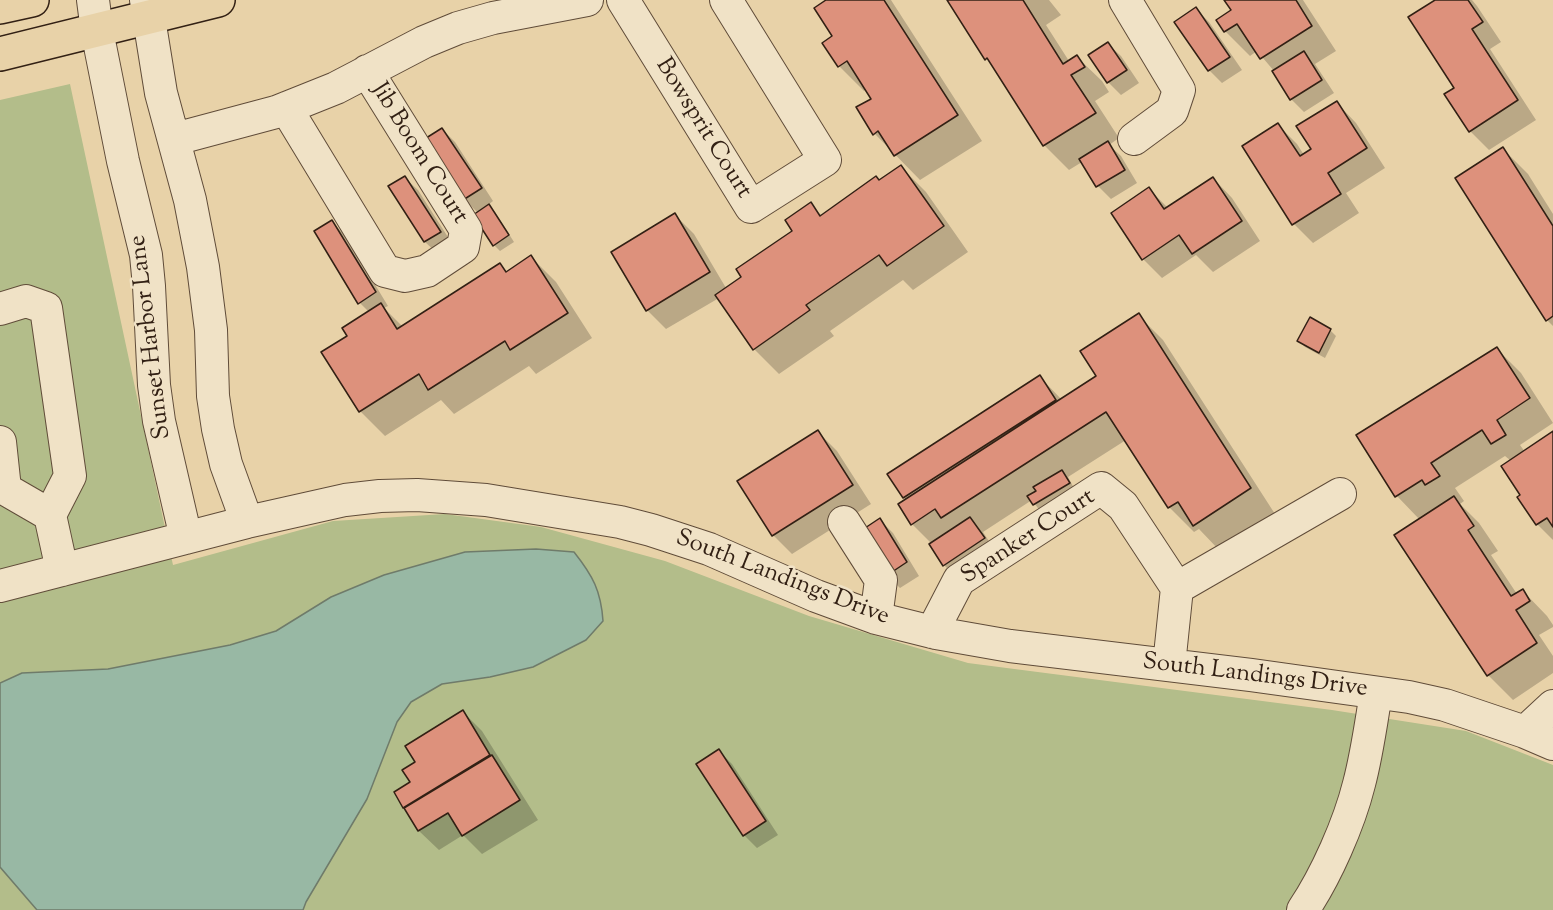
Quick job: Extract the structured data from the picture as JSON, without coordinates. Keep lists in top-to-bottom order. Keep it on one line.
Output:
{"streets":{"street":["Bowsprit Court","Jib Boom Court","Sunset Harbor Lane","Spanker Court","South Landings Drive"]},"crossings":[["Sunset Harbor Lane","South Landings Drive"],["Spanker Court","South Landings Drive"]]}
